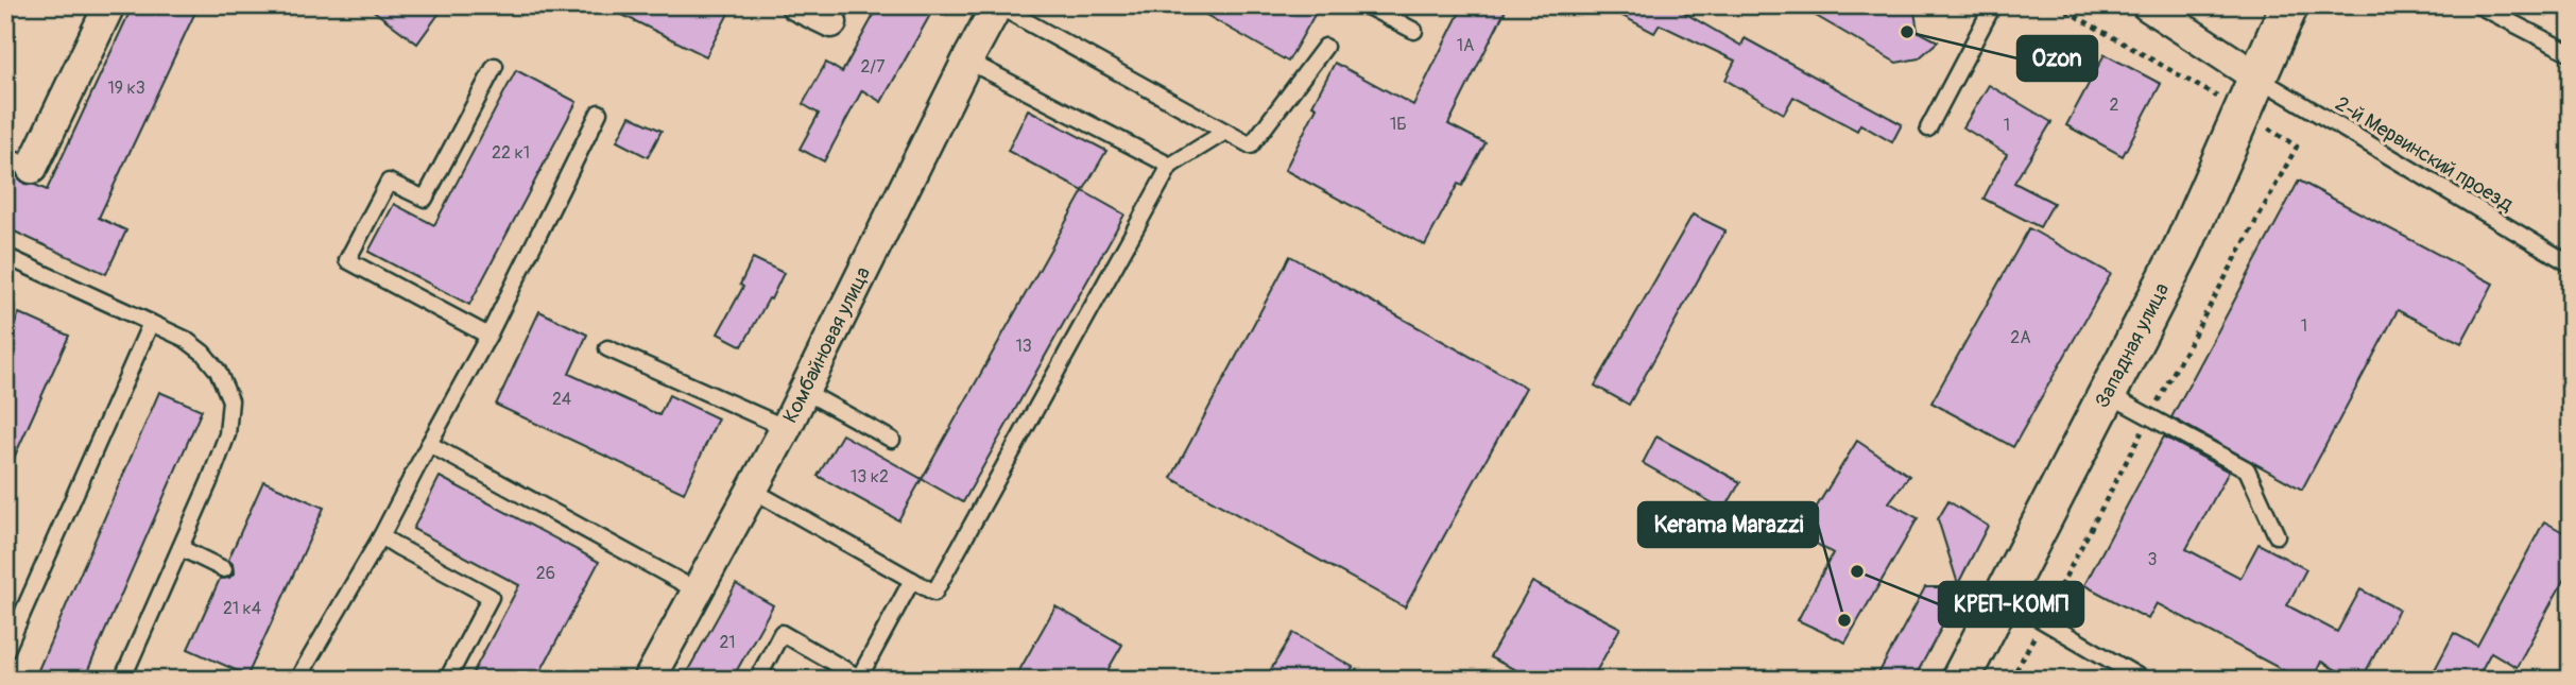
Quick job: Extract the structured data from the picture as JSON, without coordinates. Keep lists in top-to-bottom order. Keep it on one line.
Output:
{"streets":{"street":["Комбайновая улица","Западная улица"],"lane":["2-й Мервинский проезд"]},"crossings":[["2-й Мервинский проезд","Западная улица"]],"places":["Ozon","КРЕП-КОМП","Kerama Marazzi"],"house_numbers":["1А","2/7","19 к3","2","1Б","1","22 к1","1","2А","13","24","13 к2","3","26","21 к4","21"]}
